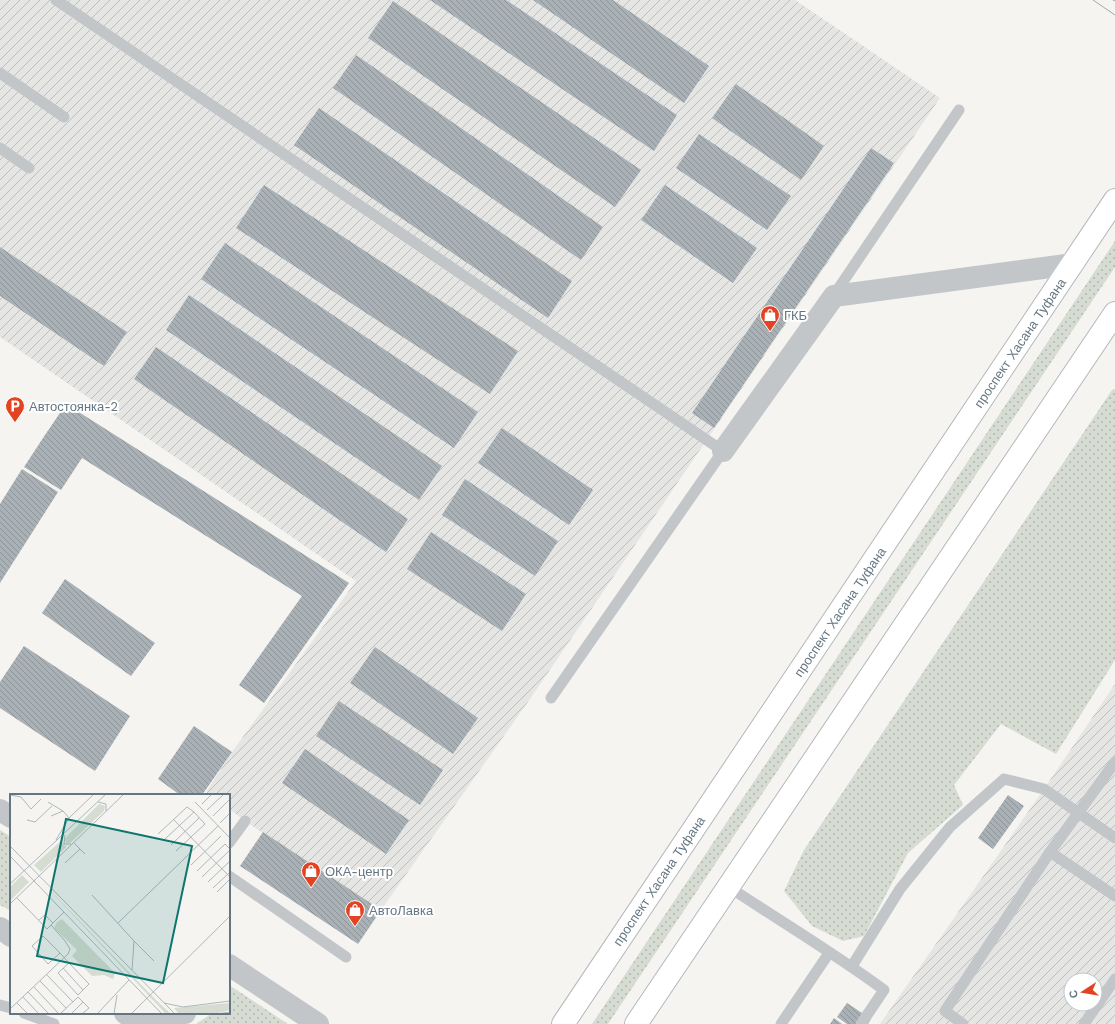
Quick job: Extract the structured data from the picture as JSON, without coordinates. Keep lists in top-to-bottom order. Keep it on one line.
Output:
{"streets":{"main road":["проспект Хасана Туфана"]},"places":{"shop":["ГКБ","ОКА-центр","АвтоЛавка"],"parking":["Автостоянка-2"]},"north":"left"}
